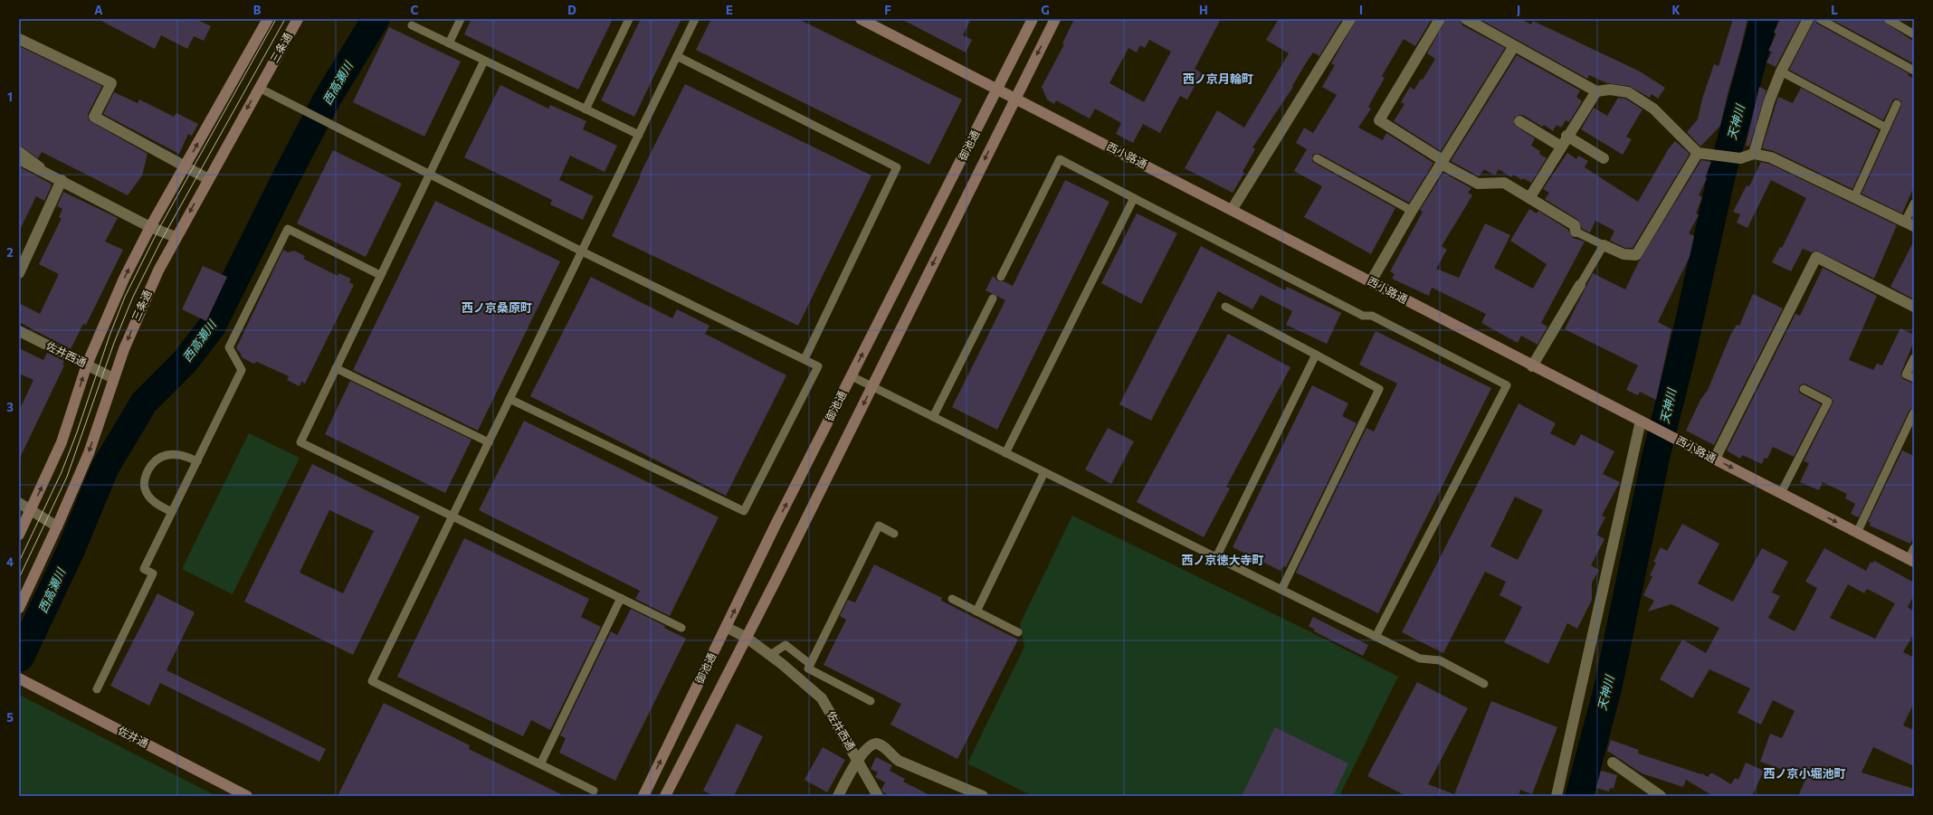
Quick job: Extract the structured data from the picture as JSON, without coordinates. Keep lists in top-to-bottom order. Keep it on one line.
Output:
{"streets":{"street":["三条通","御池通","西小路通","佐井西通","佐井通"]},"crossings":[["三条通","佐井西通"],["御池通","西小路通"],["御池通","佐井西通"]],"districts":["西ノ京月輪町","西ノ京桑原町","西ノ京徳大寺町","西ノ京小堀池町"],"water":["西高瀬川","天神川"],"grid":{"columns":["A","B","C","D","E","F","G","H","I","J","K","L"],"rows":["1","2","3","4","5"]}}
